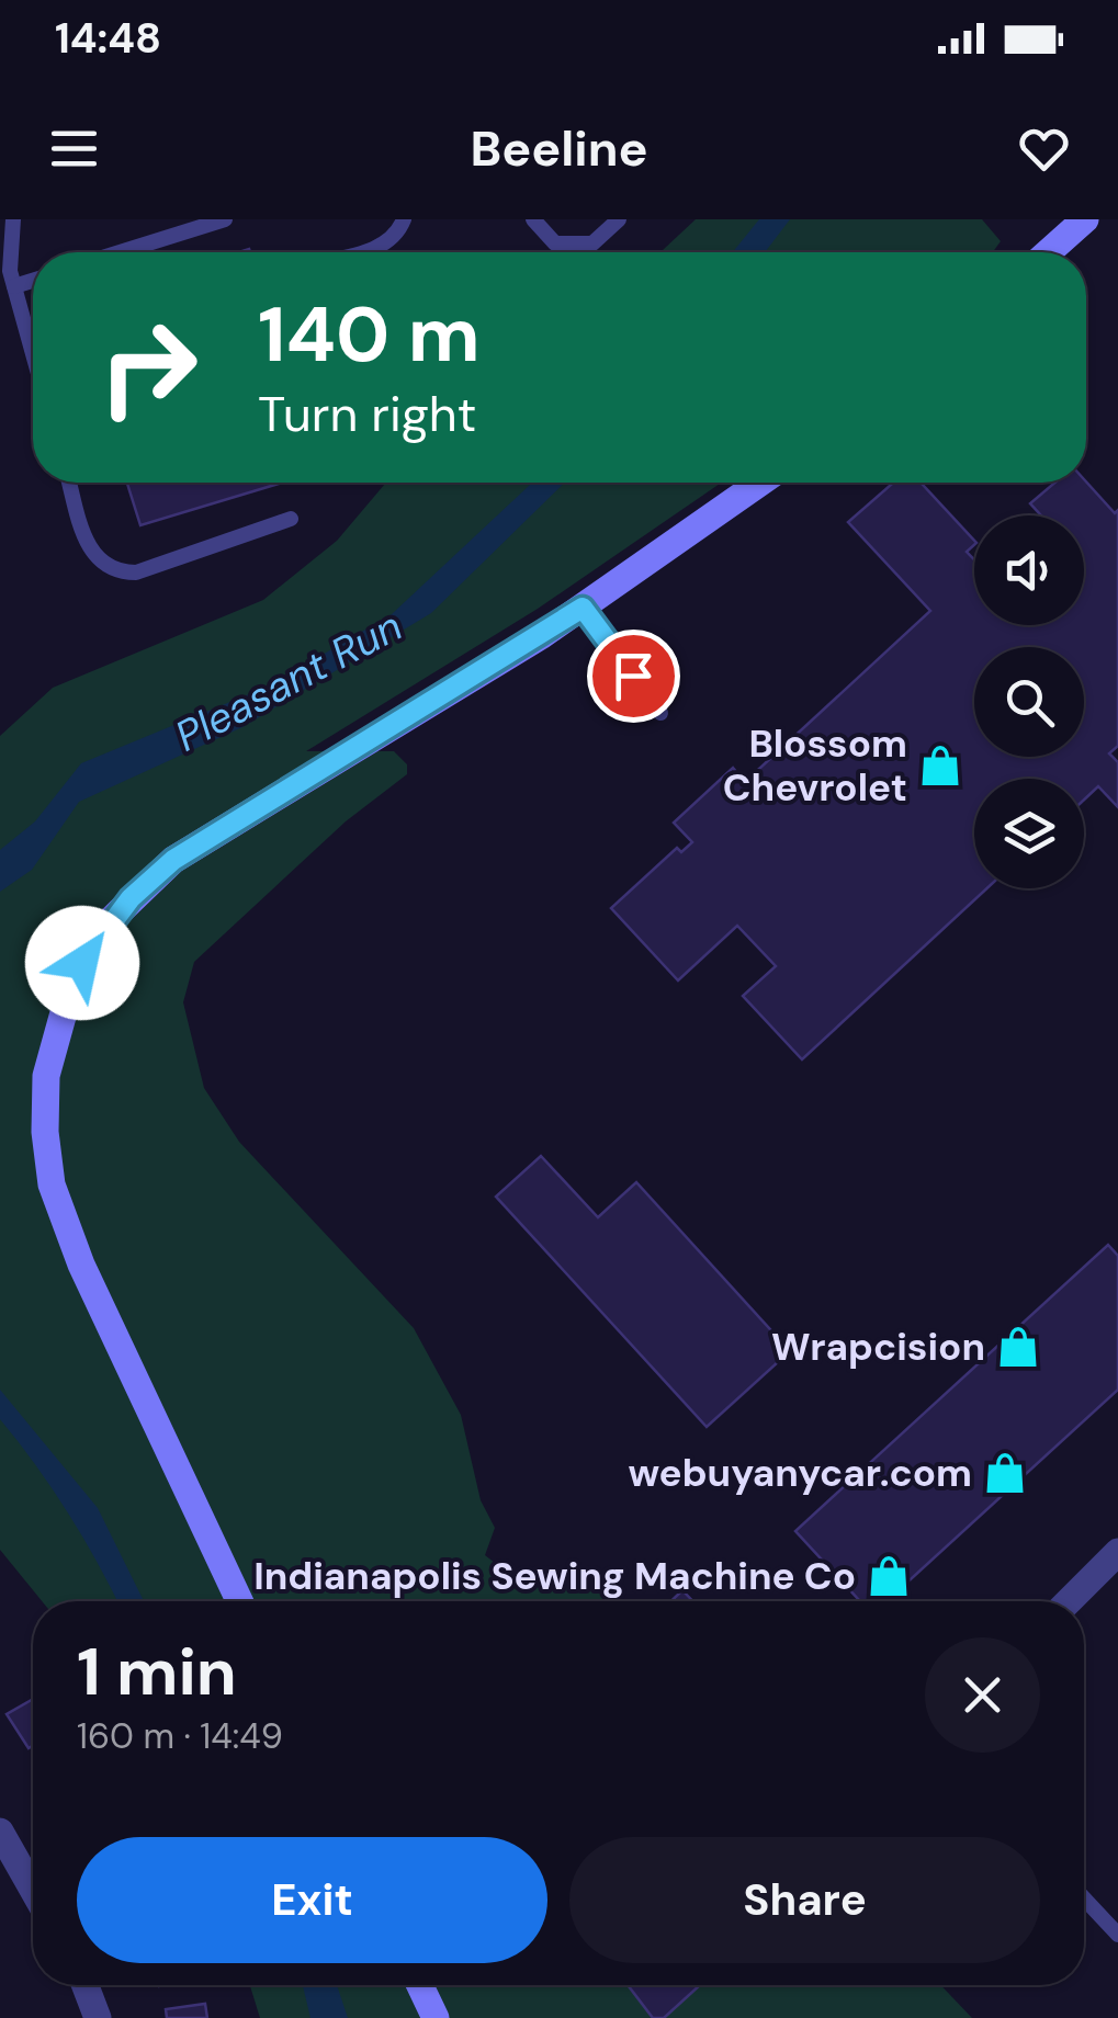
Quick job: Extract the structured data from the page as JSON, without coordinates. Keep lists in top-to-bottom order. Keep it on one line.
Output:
{"water":["Pleasant Run"],"places":{"shop":["Blossom Chevrolet","Wrapcision","webuyanycar.com","Indianapolis Sewing Machine Co"]},"page":{"status":"14:48","header":"Beeline","turn":["140 m","Turn right"],"heading":["1 min","160 m · 14:49"],"buttons":["Exit","Share"]}}
